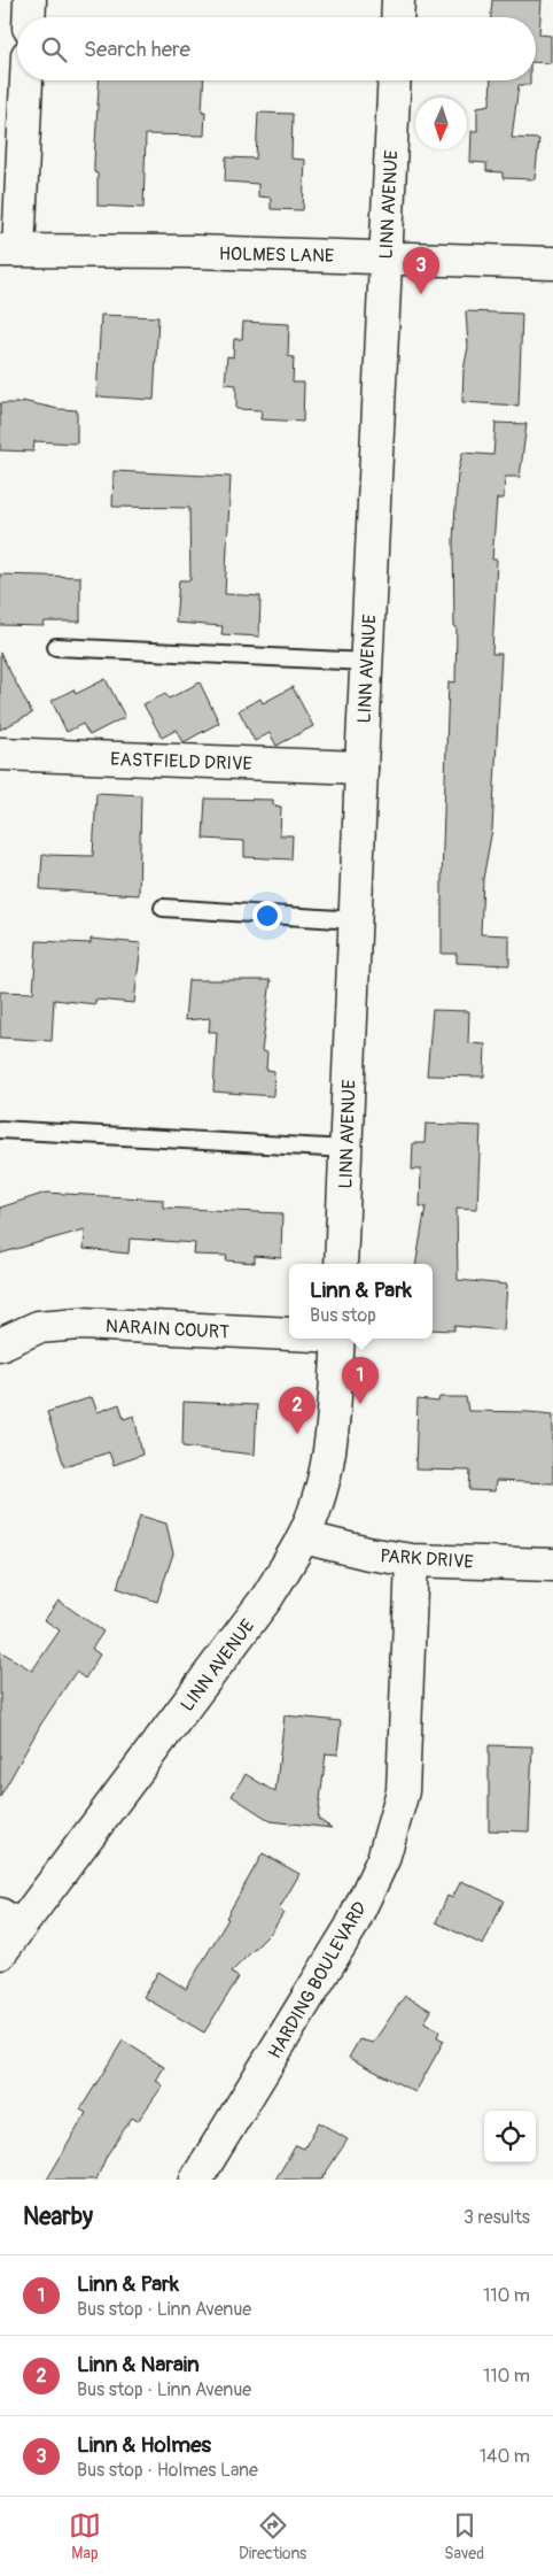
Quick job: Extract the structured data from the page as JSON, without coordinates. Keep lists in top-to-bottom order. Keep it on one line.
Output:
{"streets":{"street":["LINN AVENUE","HOLMES LANE","EASTFIELD DRIVE","NARAIN COURT","PARK DRIVE","HARDING BOULEVARD"]},"crossings":[["LINN AVENUE","HOLMES LANE"],["LINN AVENUE","EASTFIELD DRIVE"],["LINN AVENUE","PARK DRIVE"],["PARK DRIVE","HARDING BOULEVARD"]],"north":"bottom","page":{"search":"Search here","pins":["3","1","2"],"popup":["Linn & Park","Bus stop"],"heading":["Nearby","3 results"],"list":[{"mark":"1","name":"Linn & Park","note":"Bus stop · Linn Avenue","value":"110 m"},{"mark":"2","name":"Linn & Narain","note":"Bus stop · Linn Avenue","value":"110 m"},{"mark":"3","name":"Linn & Holmes","note":"Bus stop · Holmes Lane","value":"140 m"}],"nav":["Map","Directions","Saved"]}}
